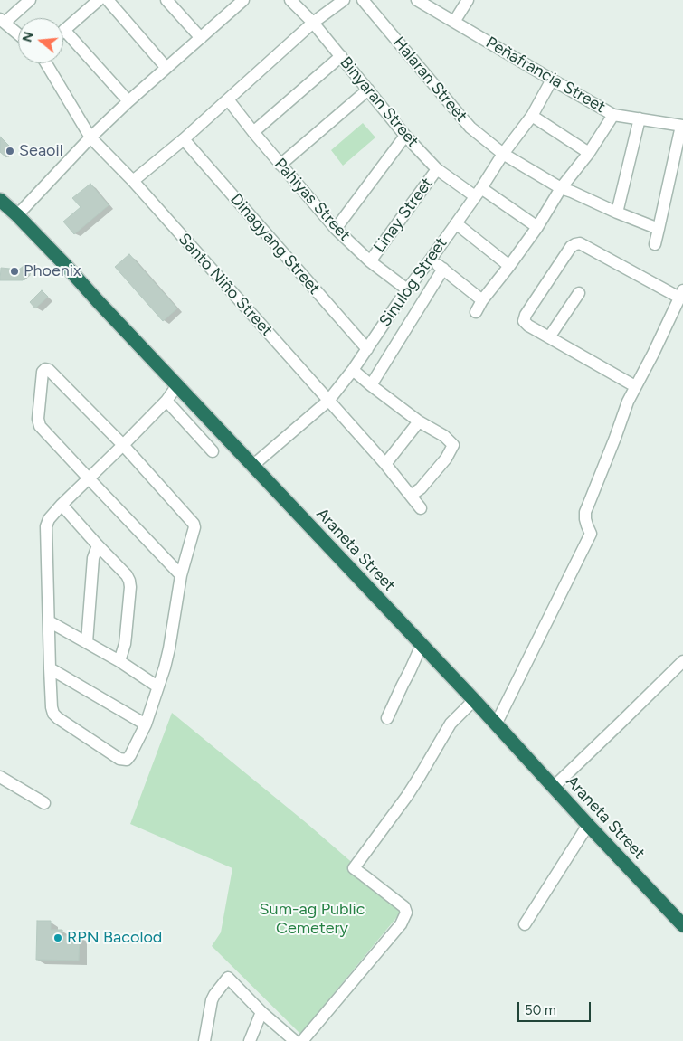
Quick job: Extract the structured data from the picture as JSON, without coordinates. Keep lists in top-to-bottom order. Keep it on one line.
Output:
{"streets":{"highway":["Araneta Street"],"street":["Peñafrancia Street","Halaran Street","Binyaran Street","Pahiyas Street","Linay Street","Dinagyang Street","Sinulog Street","Santo Niño Street"]},"crossings":[["Peñafrancia Street","Sinulog Street"],["Halaran Street","Sinulog Street"],["Binyaran Street","Linay Street"],["Binyaran Street","Sinulog Street"],["Pahiyas Street","Linay Street"],["Pahiyas Street","Sinulog Street"],["Dinagyang Street","Sinulog Street"],["Sinulog Street","Santo Niño Street"],["Sinulog Street","Araneta Street"]],"parks":["Sum-ag Public Cemetery"],"places":["Seaoil","Phoenix","RPN Bacolod"],"scale_bar":"50 m","north":"left"}
